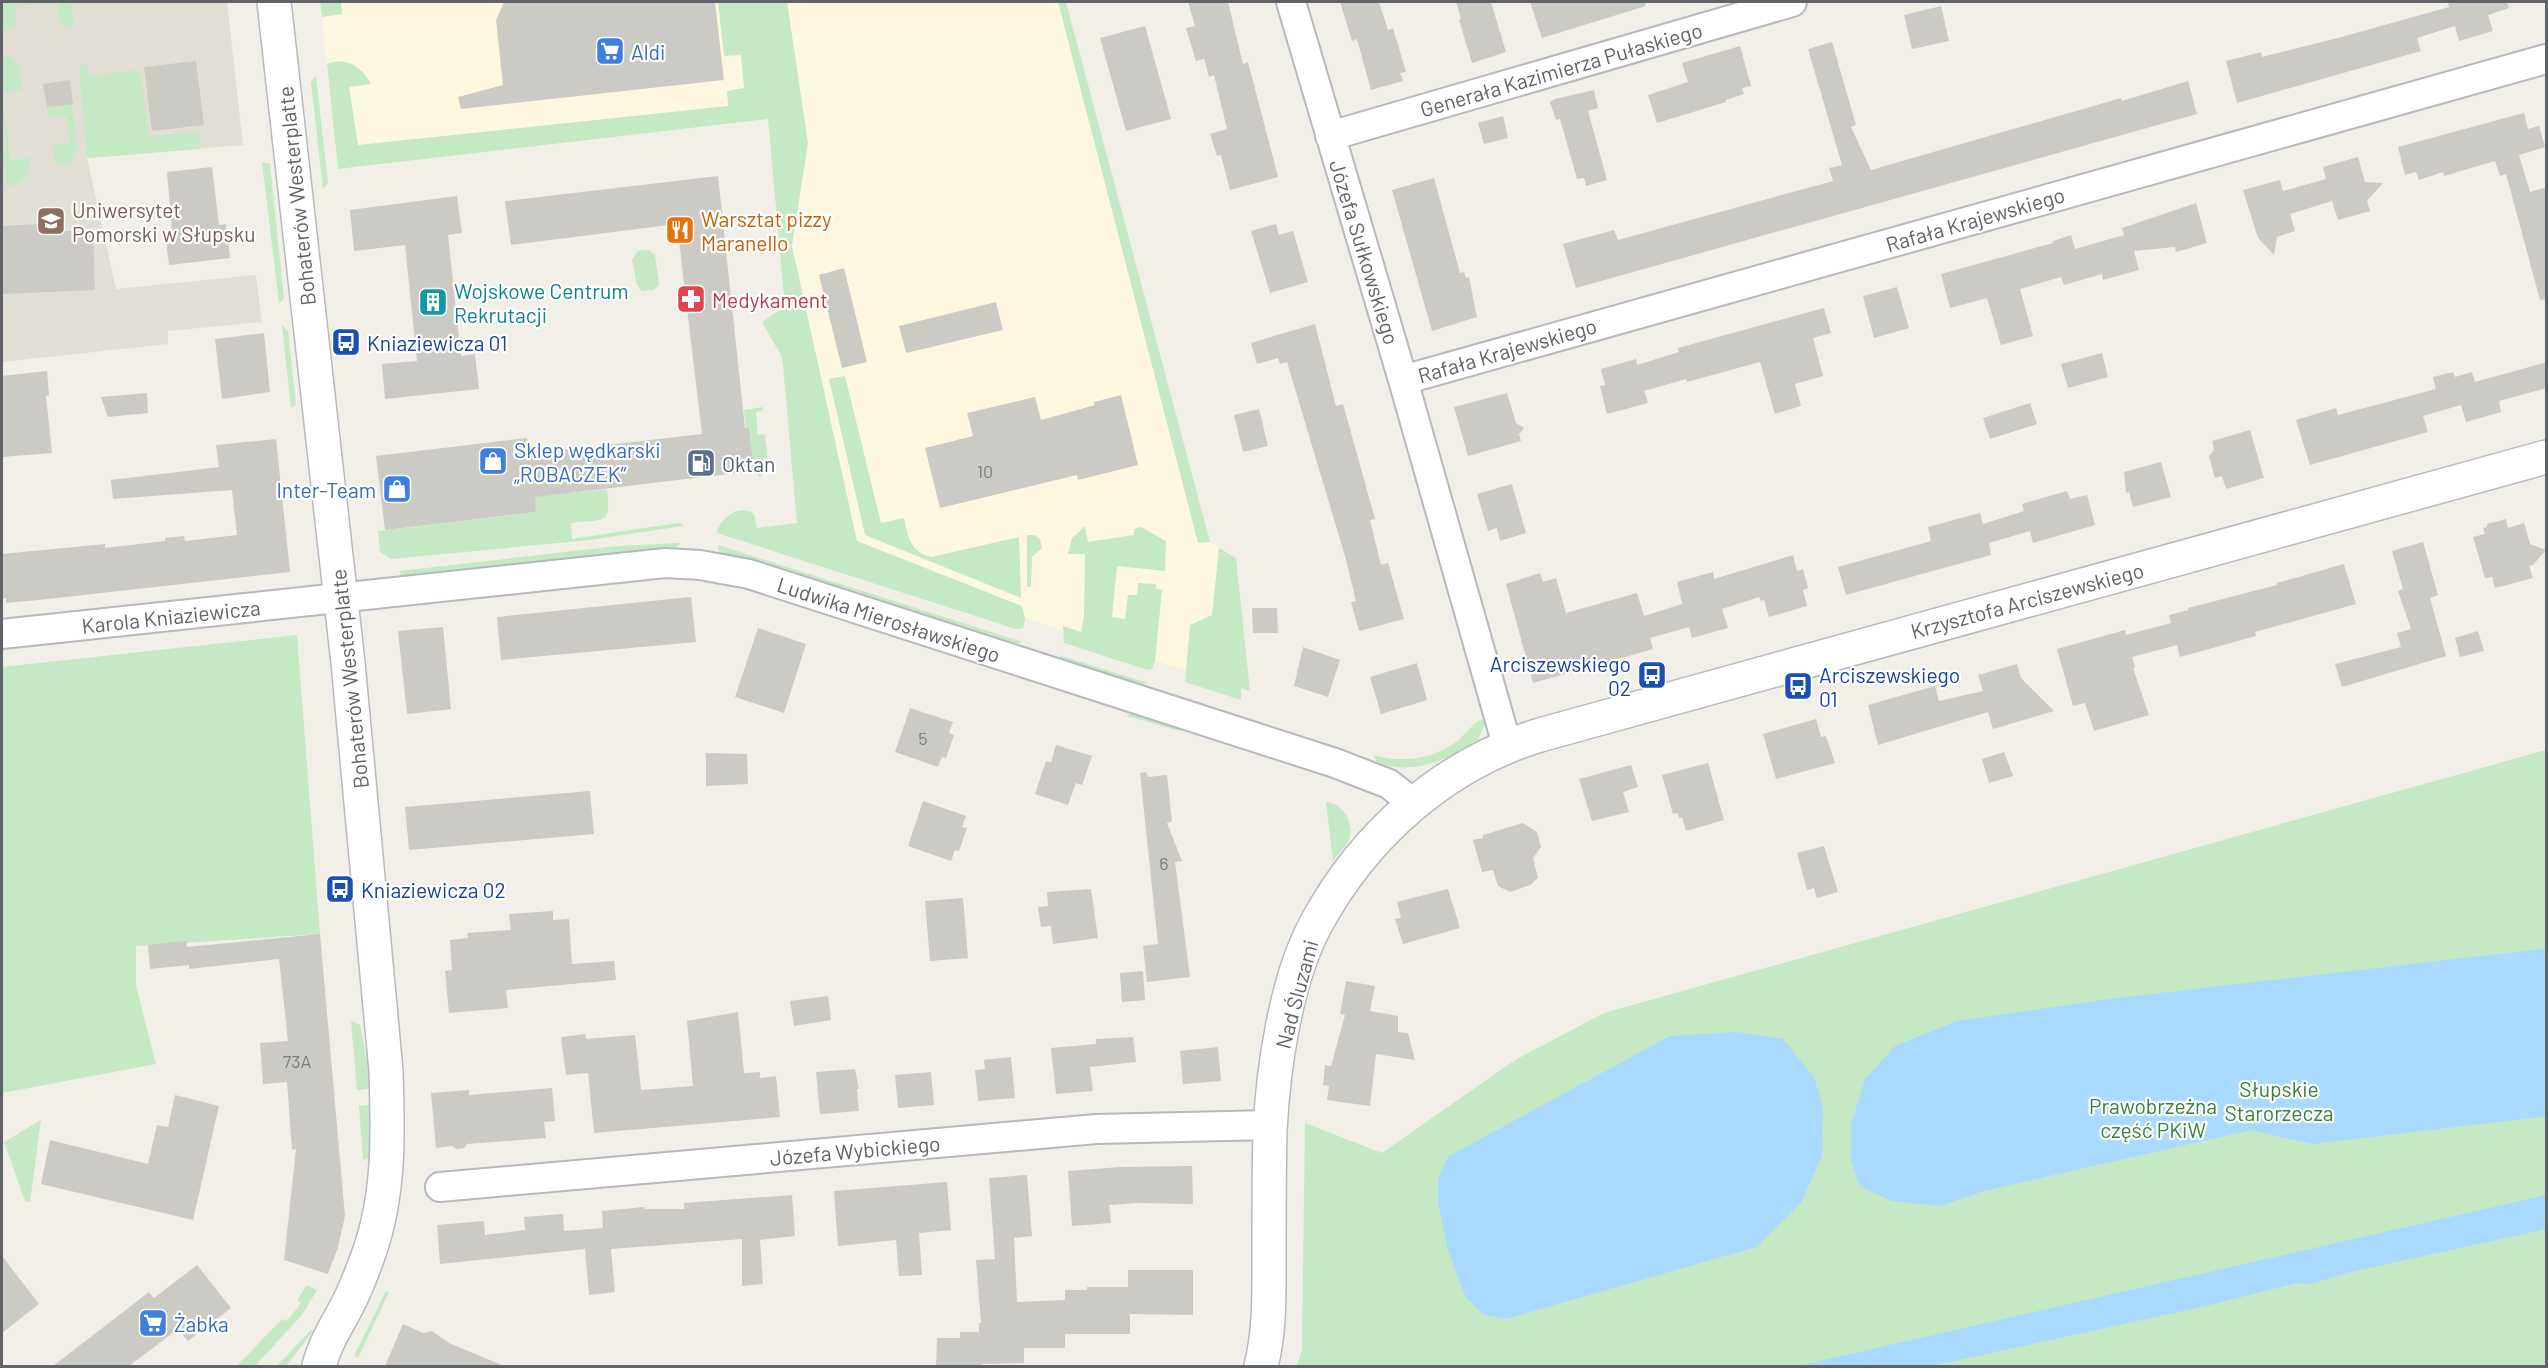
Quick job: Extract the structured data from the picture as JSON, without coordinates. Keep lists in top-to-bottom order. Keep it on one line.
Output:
{"streets":{"street":["Generała Kazimierza Pułaskiego","Bohaterów Westerplatte","Rafała Krajewskiego","Józefa Sułkowskiego","Krzysztofa Arciszewskiego","Karola Kniaziewicza","Ludwika Mierosławskiego","Nad Śluzami","Józefa Wybickiego"]},"crossings":[["Generała Kazimierza Pułaskiego","Józefa Sułkowskiego"],["Bohaterów Westerplatte","Karola Kniaziewicza"],["Bohaterów Westerplatte","Ludwika Mierosławskiego"],["Rafała Krajewskiego","Józefa Sułkowskiego"],["Józefa Sułkowskiego","Krzysztofa Arciszewskiego"],["Józefa Sułkowskiego","Nad Śluzami"],["Krzysztofa Arciszewskiego","Nad Śluzami"],["Karola Kniaziewicza","Ludwika Mierosławskiego"],["Ludwika Mierosławskiego","Nad Śluzami"],["Nad Śluzami","Józefa Wybickiego"]],"parks":["Słupskie Starorzecza","Prawobrzeżna część PKiW"],"places":{"supermarket":["Aldi","Żabka"],"school or university":["Uniwersytet Pomorski w Słupsku"],"restaurant":["Warsztat pizzy Maranello"],"pharmacy":["Medykament"],"building":["Wojskowe Centrum Rekrutacji"],"bus stop":["Kniaziewicza 01","Arciszewskiego 02","Arciszewskiego 01","Kniaziewicza 02"],"shop":["Sklep wędkarski „ROBACZEK”","Inter-Team"],"fuel station":["Oktan"]},"house_numbers":["10","5","6","73A"]}
